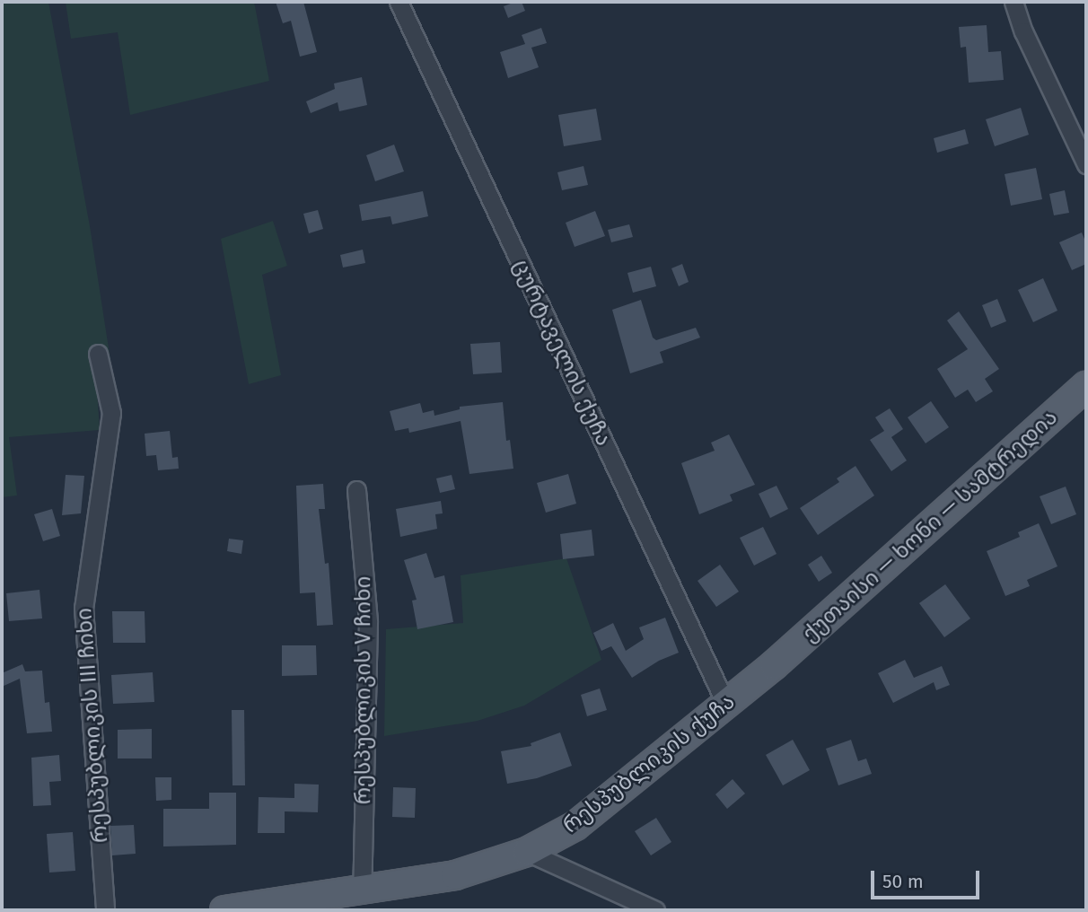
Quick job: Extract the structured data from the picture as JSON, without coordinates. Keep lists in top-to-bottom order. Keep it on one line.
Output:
{"streets":{"main road":["ქუთაისი — ხონი — სამტრედია","რესპუბლიკის ქუჩა"],"street":["ცურტაველის ქუჩა","რესპუბლიკის V ჩიხი","რესპუბლიკის III ჩიხი"]},"crossings":[["ცურტაველის ქუჩა","რესპუბლიკის ქუჩა"],["ქუთაისი — ხონი — სამტრედია","რესპუბლიკის ქუჩა"],["რესპუბლიკის V ჩიხი","რესპუბლიკის ქუჩა"]],"scale_bar":"50 m"}
